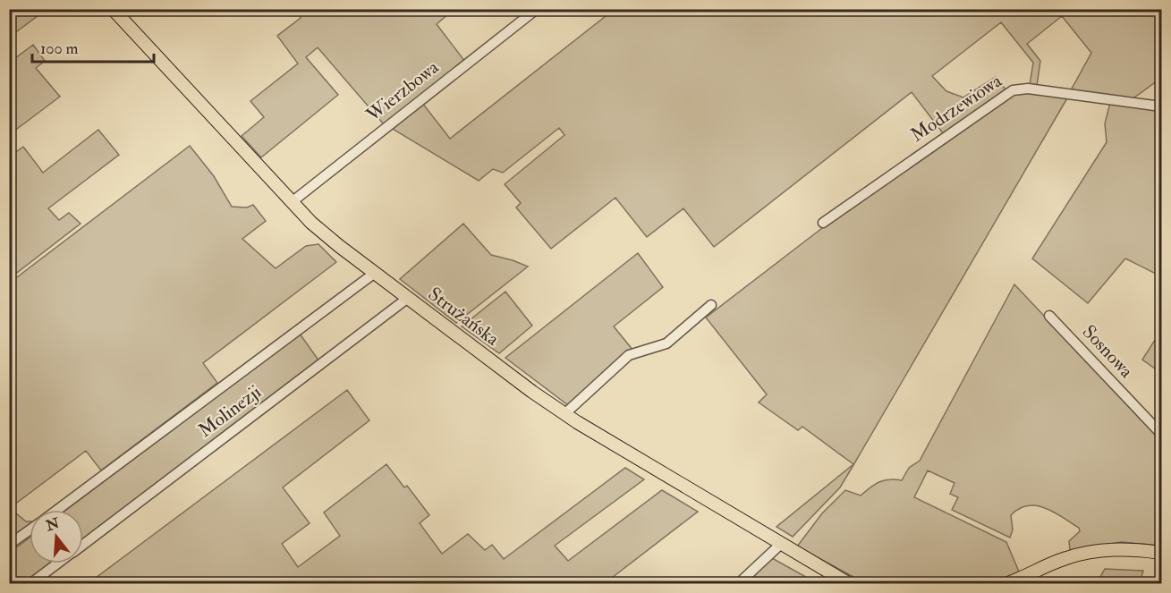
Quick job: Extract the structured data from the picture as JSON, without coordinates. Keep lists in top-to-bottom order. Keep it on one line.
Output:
{"streets":{"main road":["Strużańska"],"street":["Wierzbowa","Modrzewiowa","Sosnowa","Molinezji"]},"crossings":[["Wierzbowa","Strużańska"],["Strużańska","Molinezji"]],"scale_bar":"100 m","north":"top"}
